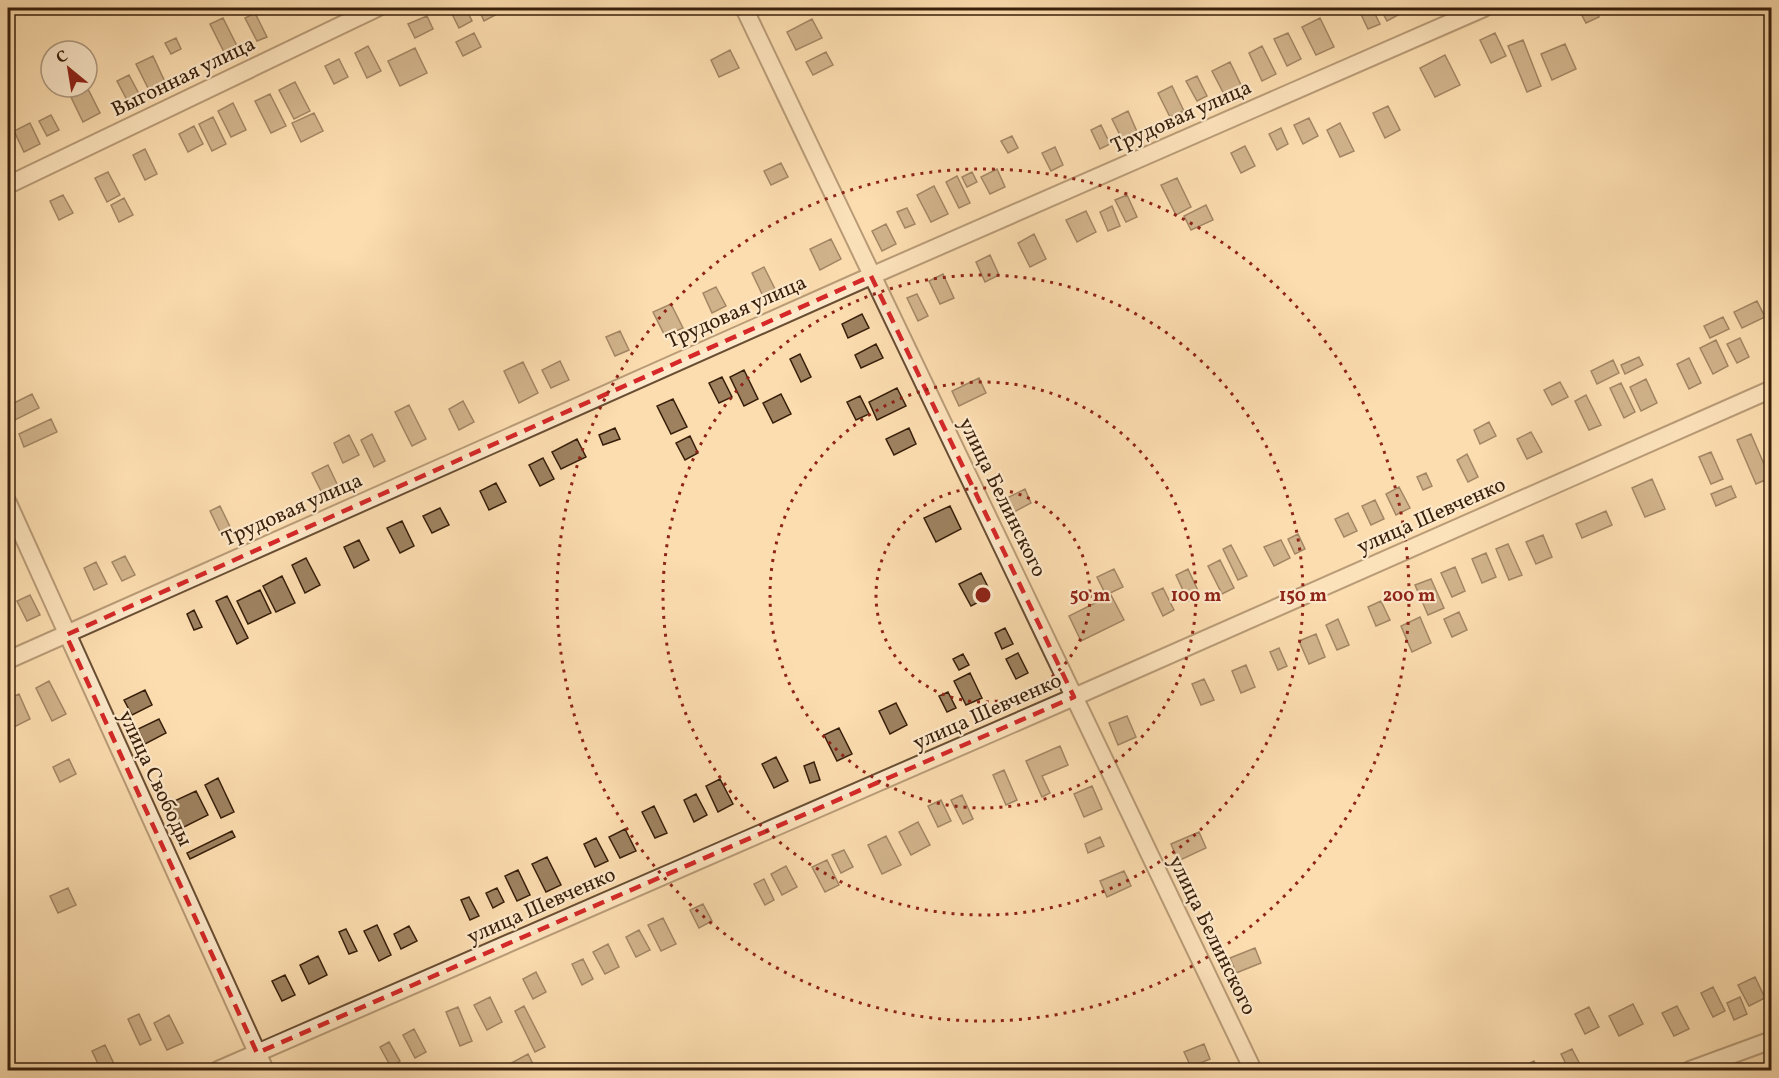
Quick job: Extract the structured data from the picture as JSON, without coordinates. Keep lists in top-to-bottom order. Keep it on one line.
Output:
{"streets":{"street":["Выгонная улица","Трудовая улица","улица Белинского","улица Шевченко","улица Свободы"]},"crossings":[["Трудовая улица","улица Белинского"],["Трудовая улица","улица Свободы"],["улица Белинского","улица Шевченко"],["улица Шевченко","улица Свободы"]],"north":"top left","rings":["50 m","100 m","150 m","200 m"]}
